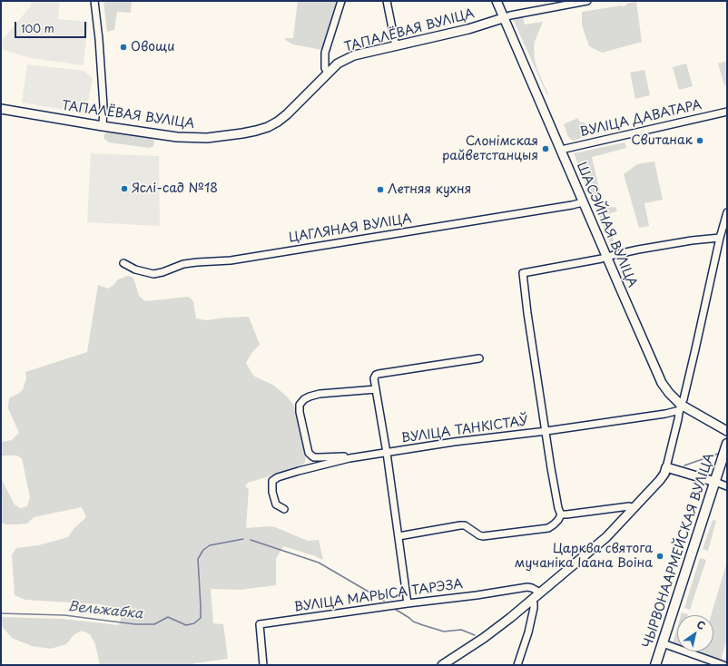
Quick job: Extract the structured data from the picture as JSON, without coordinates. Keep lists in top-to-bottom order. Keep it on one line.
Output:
{"streets":{"highway":["ЧЫРВОНААРМЕЙСКАЯ ВУЛІЦА"],"main road":["ТАПАЛЁВАЯ ВУЛІЦА","ШАСЭЙНАЯ ВУЛІЦА"],"street":["ВУЛІЦА ДАВАТАРА","ЦАГЛЯНАЯ ВУЛІЦА","ВУЛІЦА ТАНКІСТАЎ","ВУЛІЦА МАРЫСА ТАРЭЗА"]},"crossings":[["ТАПАЛЁВАЯ ВУЛІЦА","ШАСЭЙНАЯ ВУЛІЦА"],["ВУЛІЦА ДАВАТАРА","ШАСЭЙНАЯ ВУЛІЦА"],["ШАСЭЙНАЯ ВУЛІЦА","ЦАГЛЯНАЯ ВУЛІЦА"],["ШАСЭЙНАЯ ВУЛІЦА","ВУЛІЦА ТАНКІСТАЎ"]],"water":["Вельжабка"],"places":["Овощи","Свитанак","Слонімская райветстанцыя","Яслі-сад №18","Летняя кухня","Царква святога мучаніка Іаана Воіна"],"scale_bar":"100 m","north":"top right"}
